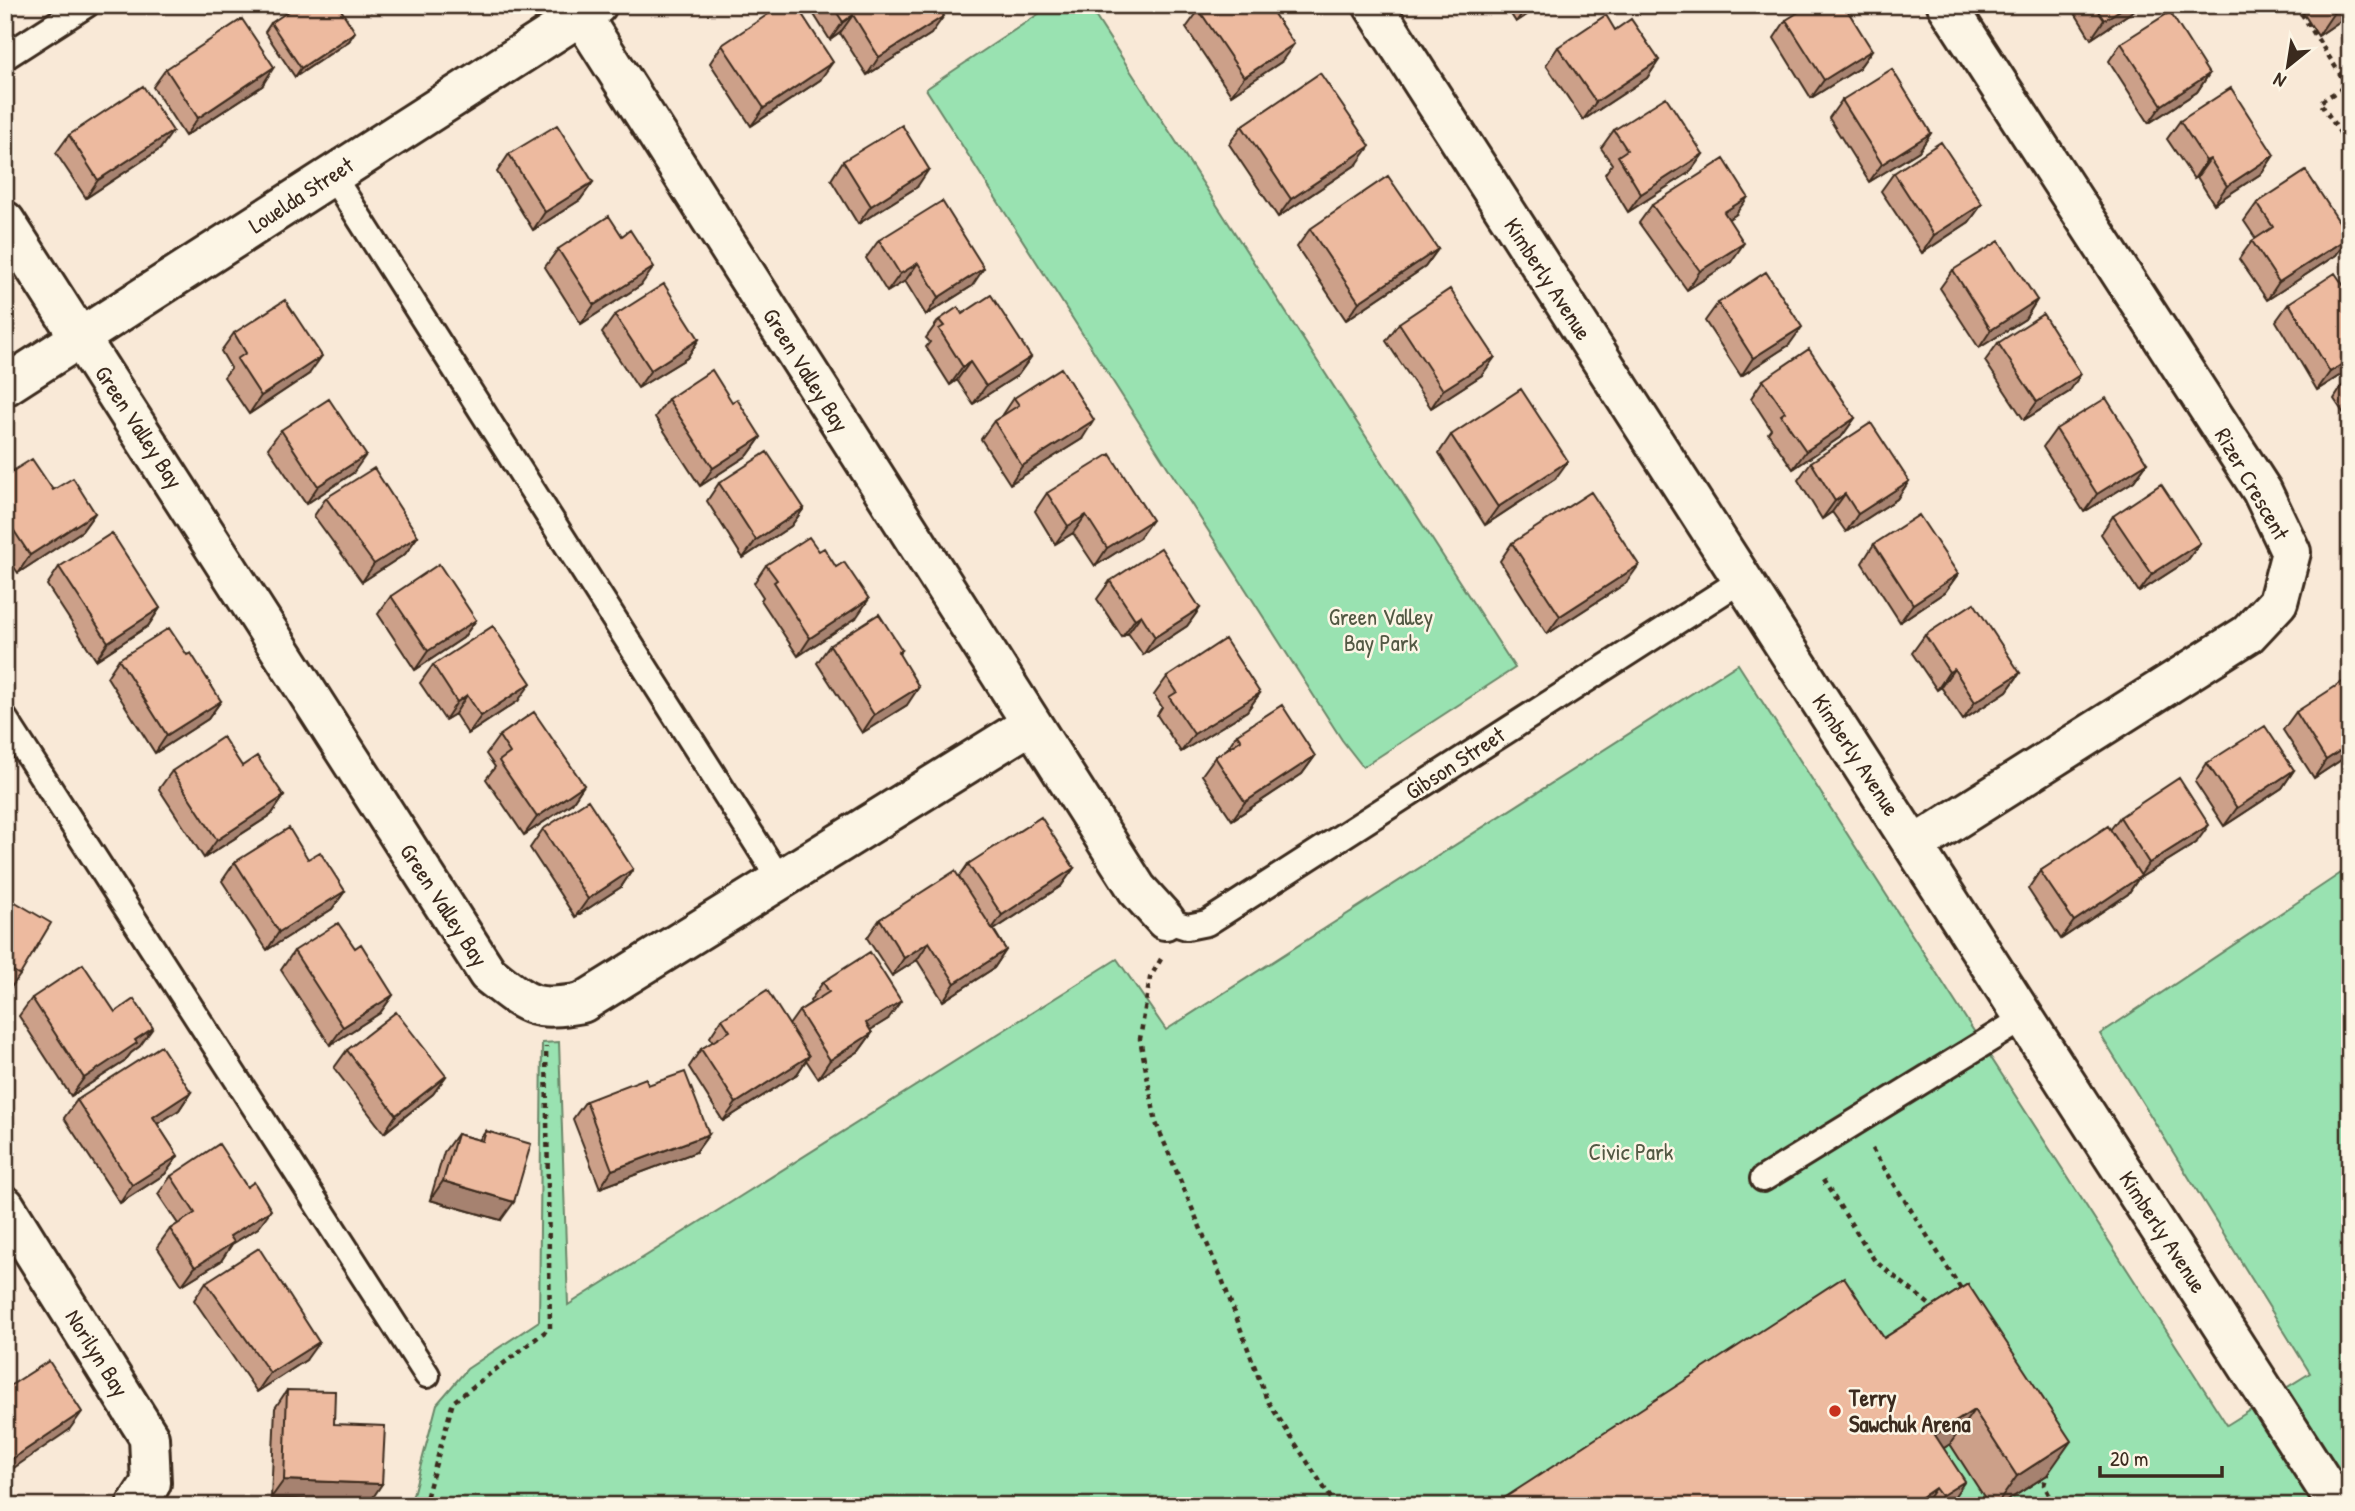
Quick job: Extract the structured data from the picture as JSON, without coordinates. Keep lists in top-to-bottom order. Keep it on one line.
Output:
{"streets":{"street":["Louelda Street","Kimberly Avenue","Green Valley Bay","Rizer Crescent","Norilyn Bay"],"lane":["Gibson Street"]},"crossings":[["Louelda Street","Green Valley Bay"],["Kimberly Avenue","Rizer Crescent"],["Kimberly Avenue","Gibson Street"],["Green Valley Bay","Gibson Street"]],"parks":["Green Valley Bay Park","Civic Park"],"places":["Terry Sawchuk Arena"],"scale_bar":"20 m","north":"bottom left"}
